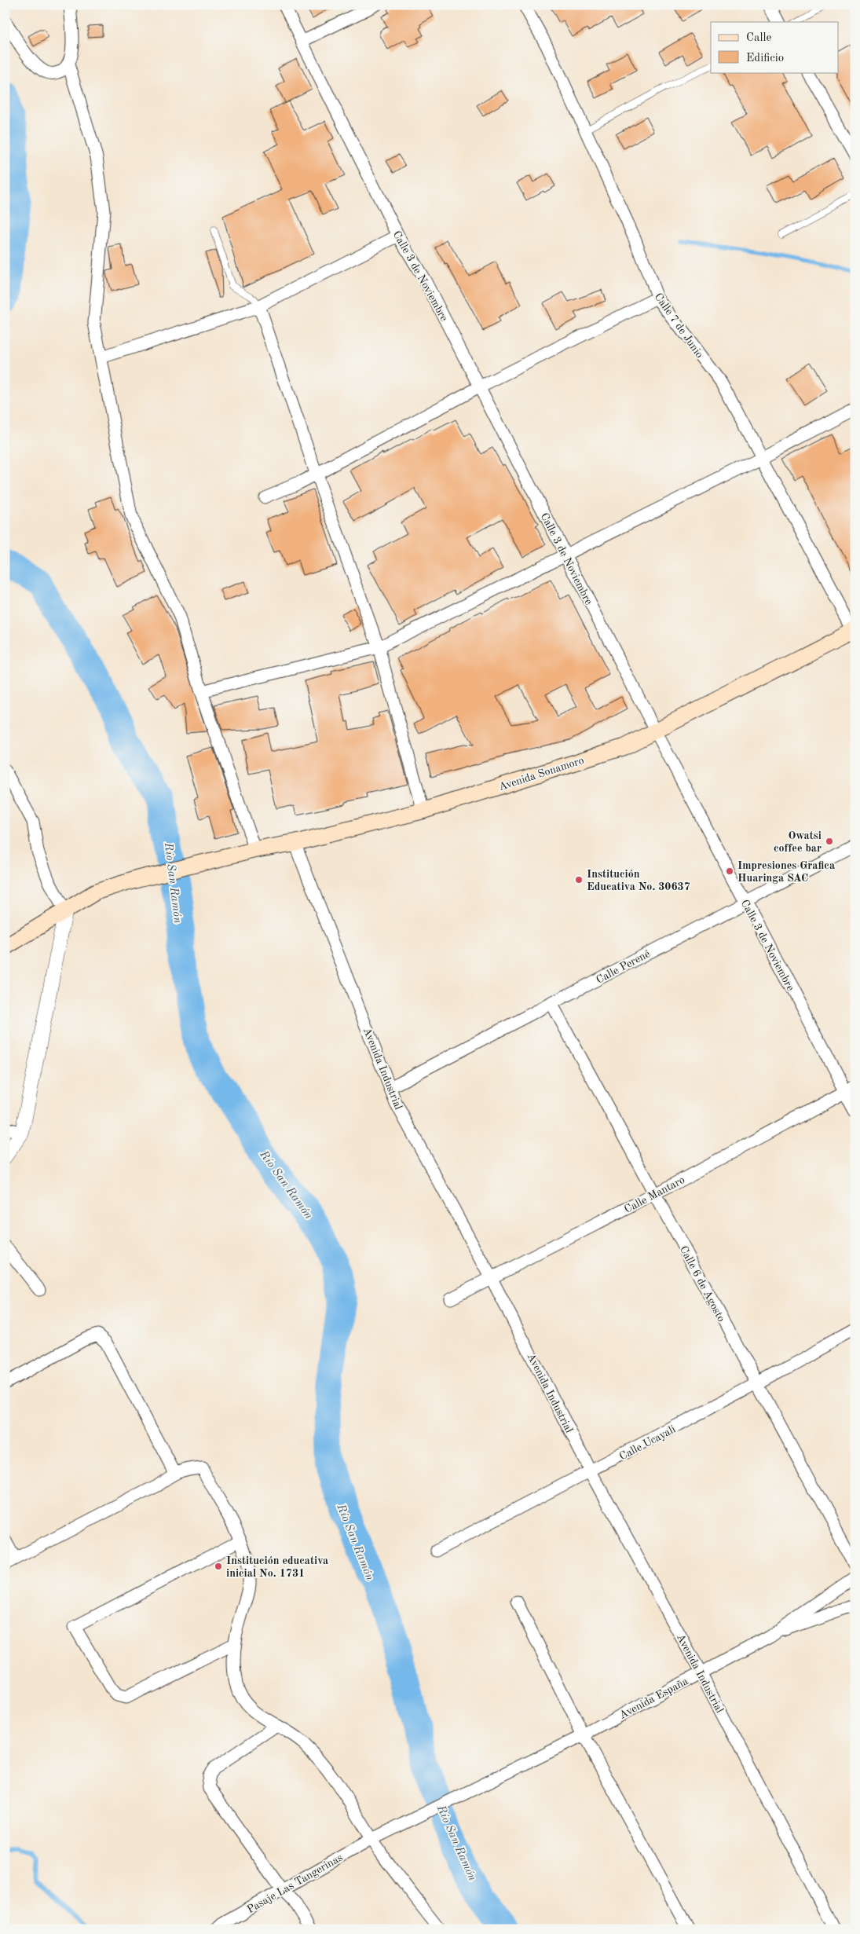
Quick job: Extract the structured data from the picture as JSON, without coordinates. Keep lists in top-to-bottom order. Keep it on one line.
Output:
{"streets":{"main road":["Avenida Sonamoro"],"street":["Calle 3 de Noviembre","Calle 7 de Junio","Calle Perené","Avenida Industrial","Calle Mantaro","Calle 6 de Agosto","Calle Ucayali","Avenida España","Pasaje Las Tangerinas"]},"crossings":[["Calle 3 de Noviembre","Avenida Sonamoro"],["Calle 3 de Noviembre","Calle Perené"],["Calle 3 de Noviembre","Calle Mantaro"],["Calle 7 de Junio","Avenida Sonamoro"],["Avenida Sonamoro","Avenida Industrial"],["Calle Perené","Avenida Industrial"],["Calle Perené","Calle 6 de Agosto"],["Avenida Industrial","Calle Mantaro"],["Avenida Industrial","Calle Ucayali"],["Avenida Industrial","Avenida España"],["Calle Mantaro","Calle 6 de Agosto"],["Calle 6 de Agosto","Calle Ucayali"],["Avenida España","Pasaje Las Tangerinas"]],"water":["Río San Ramón"],"places":["Owatsi coffee bar","Impresiones Grafica Huaringa SAC","Institución Educativa No. 30637","Institución educativa inicial No. 1731"],"legend":["Calle","Edificio"]}
